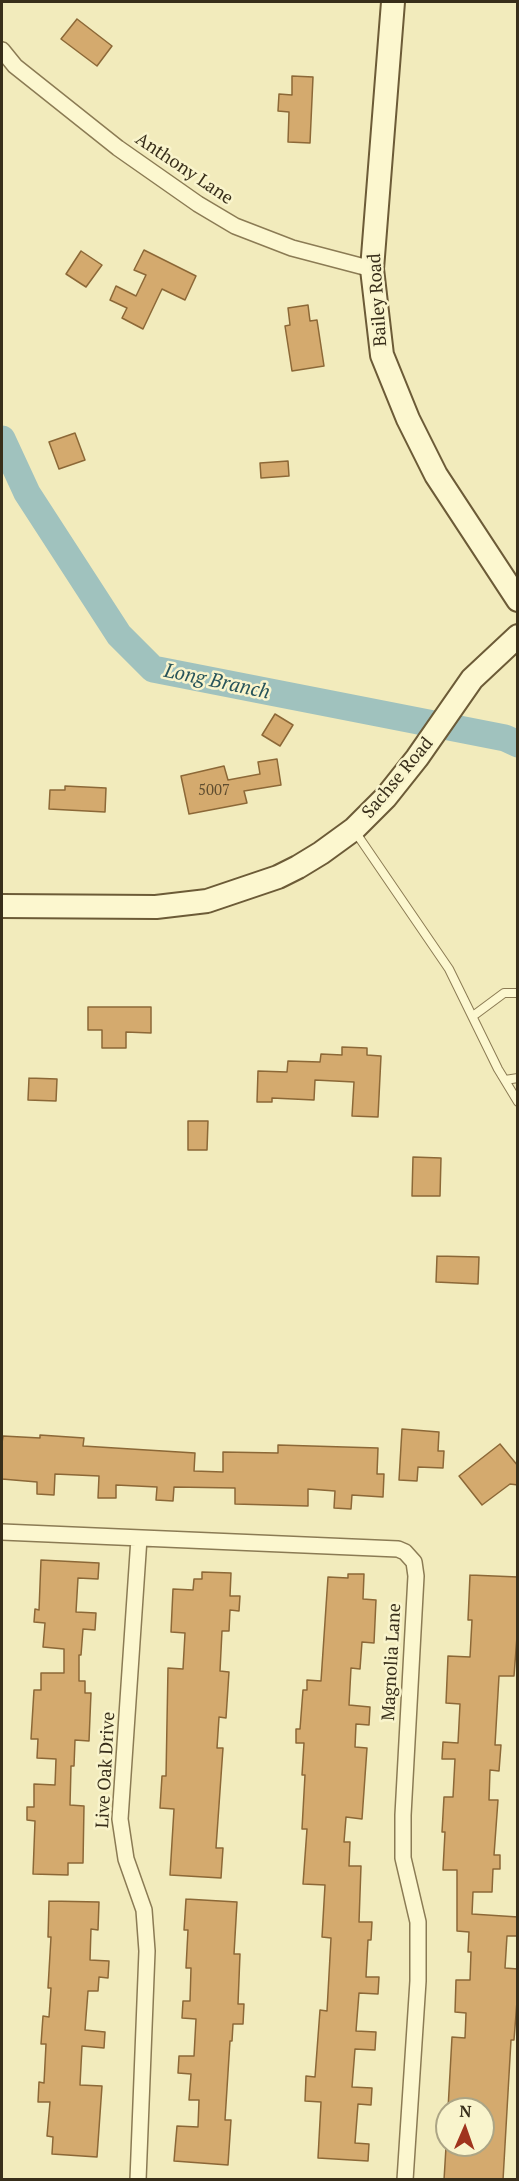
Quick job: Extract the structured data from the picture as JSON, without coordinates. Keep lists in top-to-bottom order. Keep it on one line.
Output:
{"streets":{"street":["Anthony Lane","Bailey Road","Sachse Road","Magnolia Lane","Live Oak Drive"]},"crossings":[["Anthony Lane","Bailey Road"],["Magnolia Lane","Live Oak Drive"]],"water":["Long Branch"],"house_numbers":["5007"],"north":"top"}
